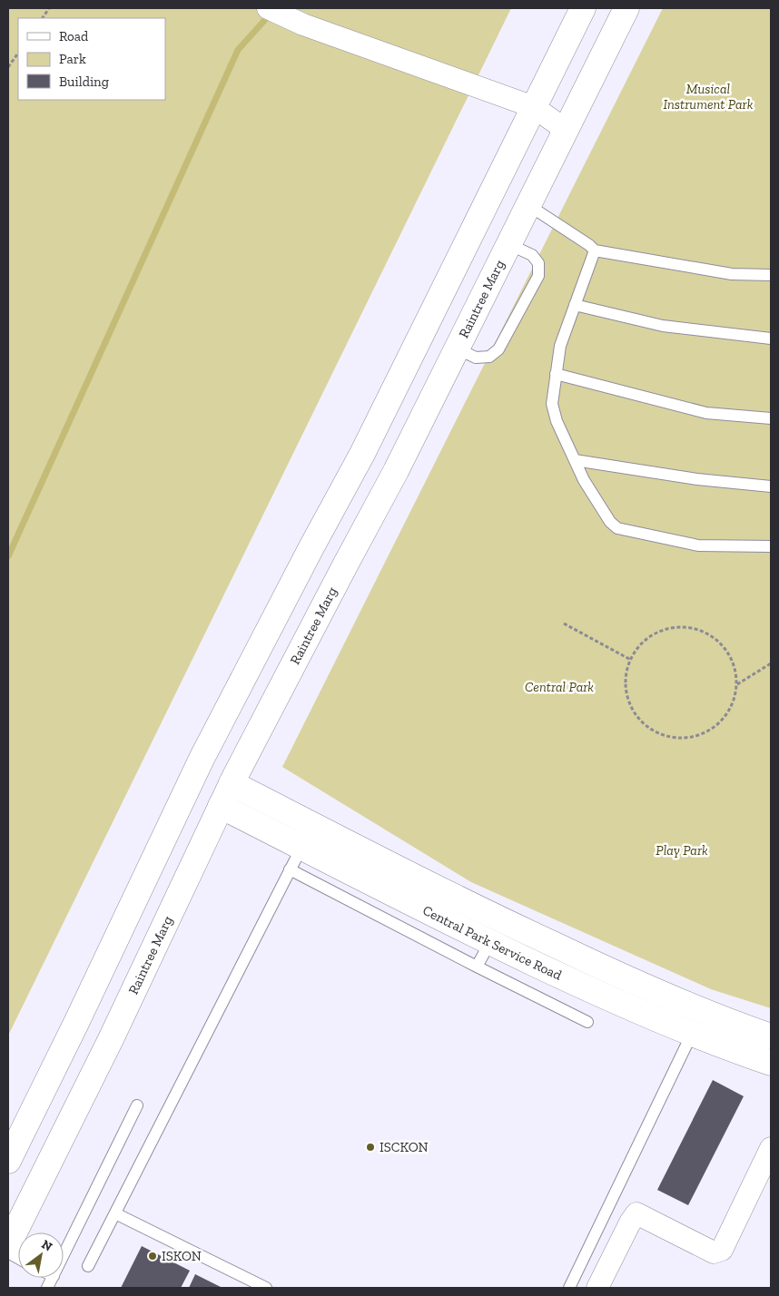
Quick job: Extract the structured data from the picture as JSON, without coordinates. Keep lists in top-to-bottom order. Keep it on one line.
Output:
{"streets":{"main road":["Raintree Marg","Central Park Service Road"]},"crossings":[["Raintree Marg","Central Park Service Road"]],"parks":["Musical Instrument Park","Central Park","Play Park"],"places":["ISCKON","ISKON"],"legend":["Road","Park","Building"],"north":"top right"}
